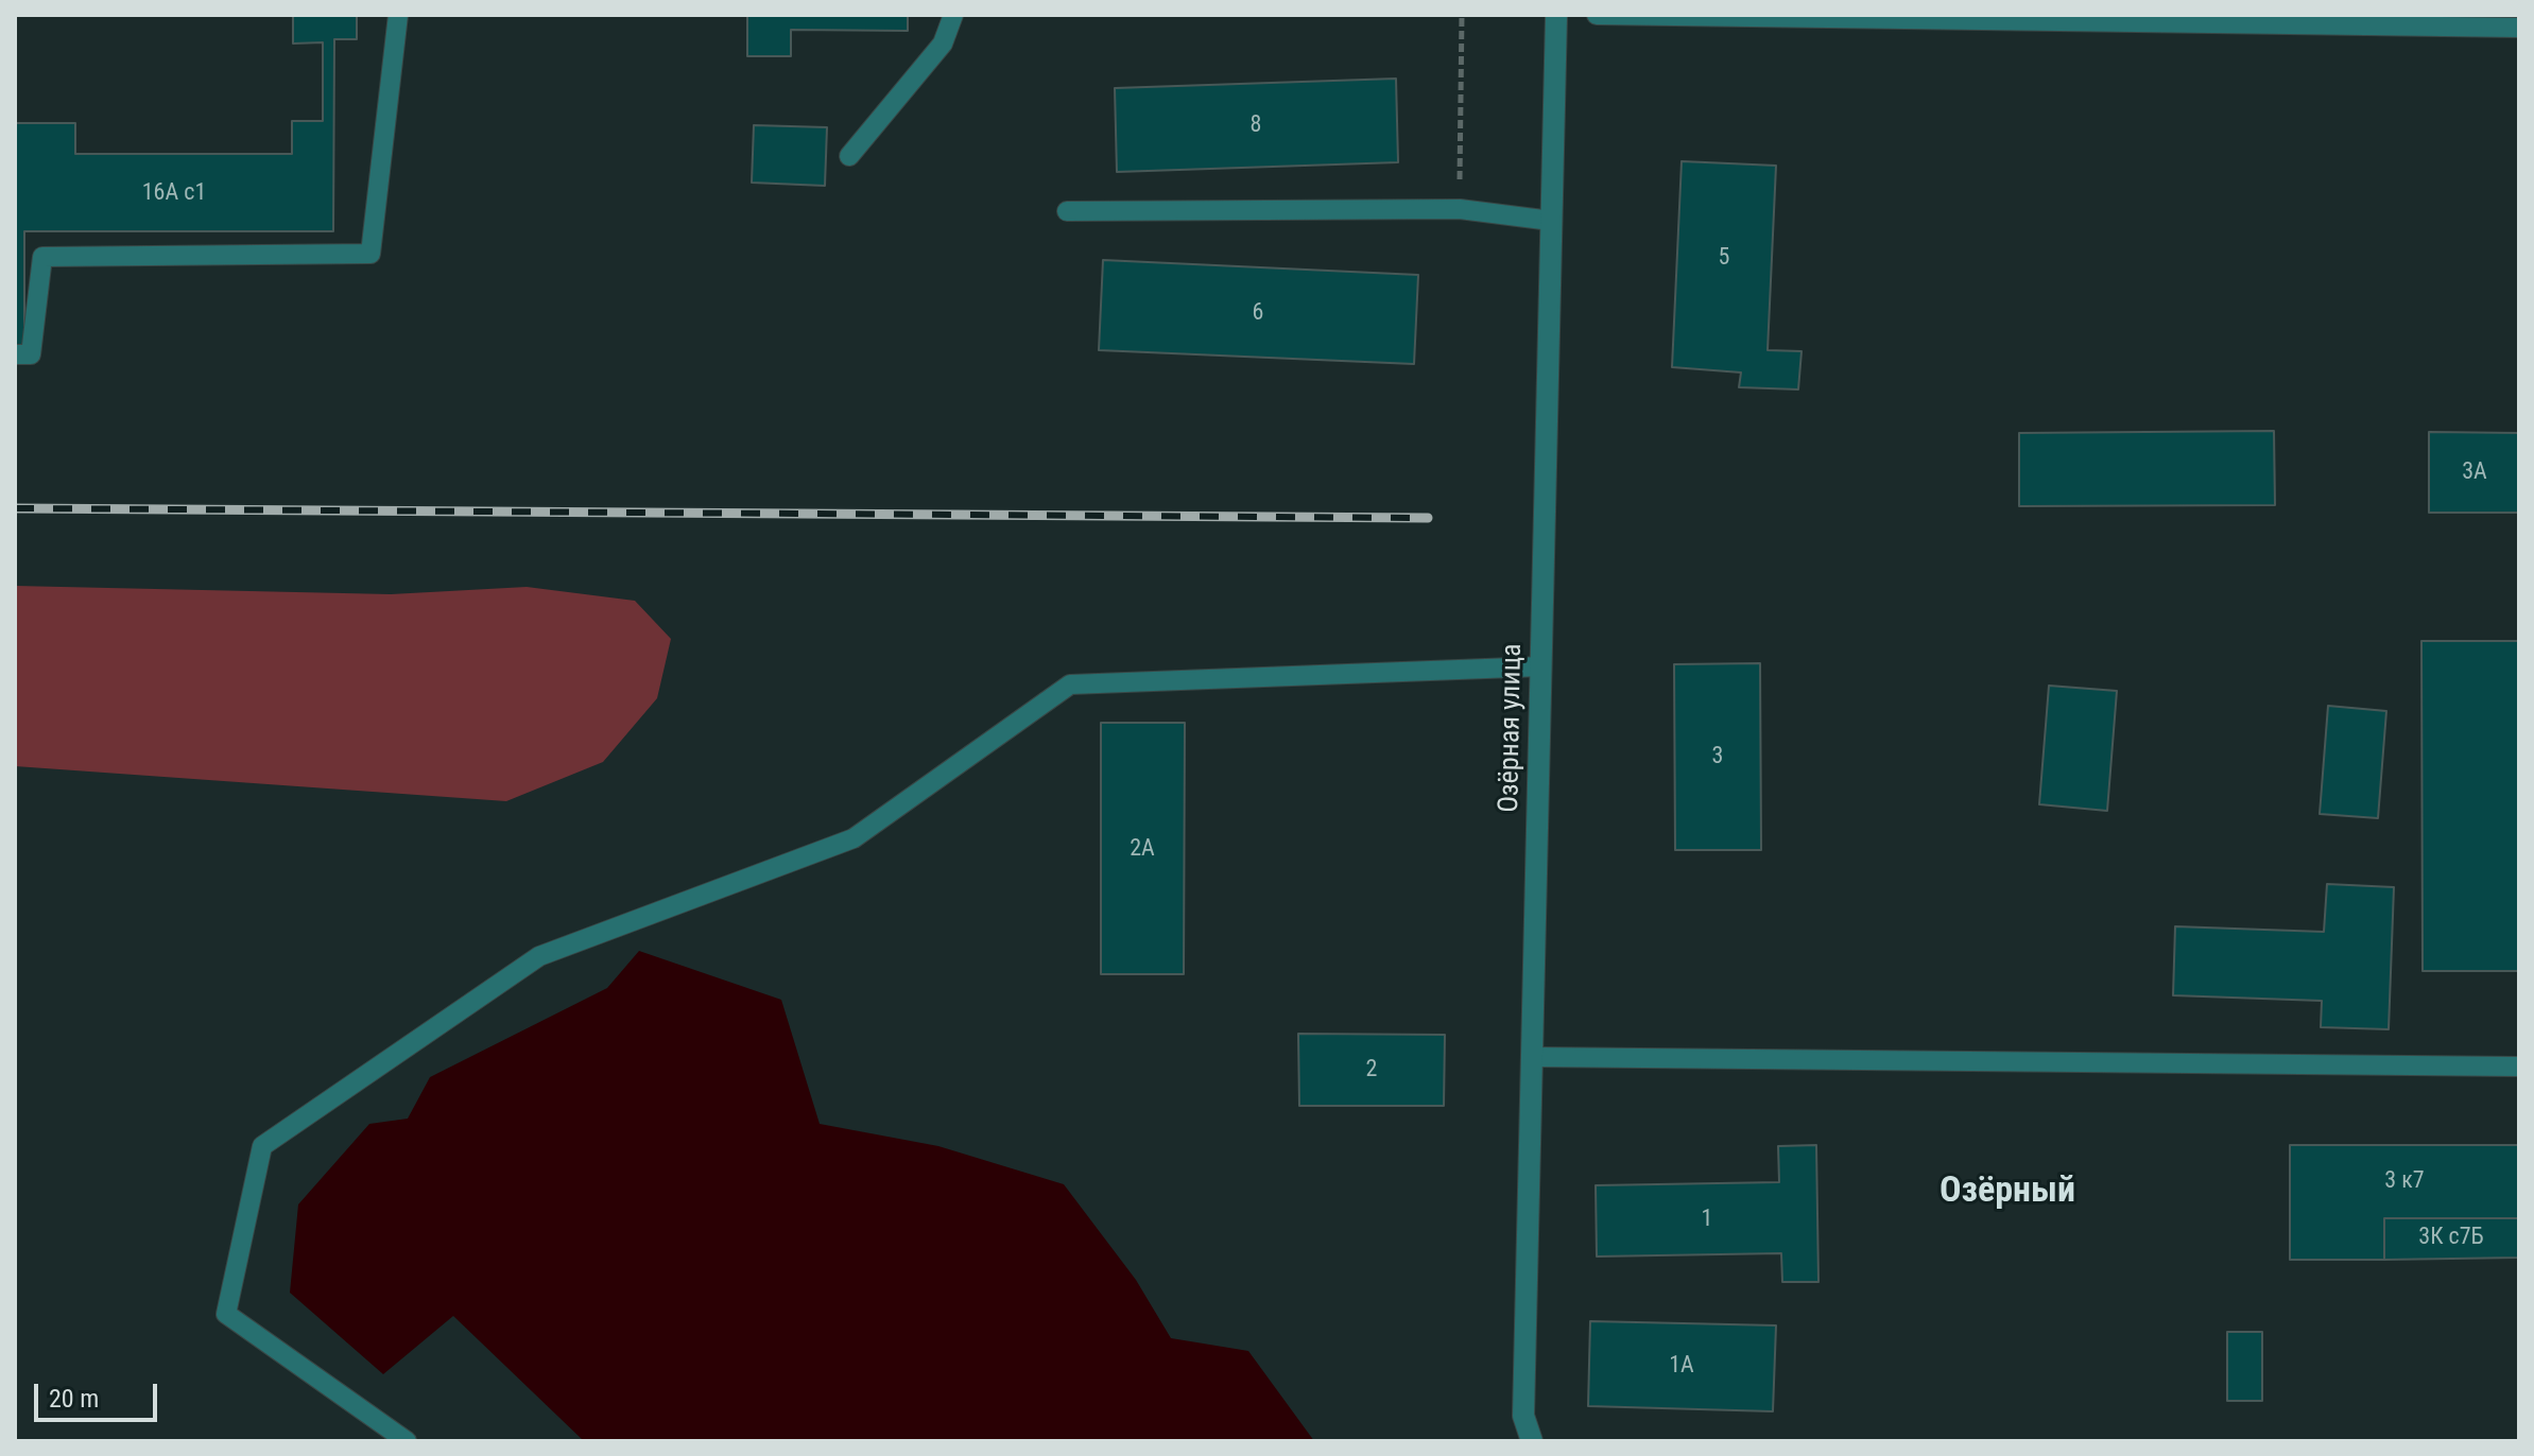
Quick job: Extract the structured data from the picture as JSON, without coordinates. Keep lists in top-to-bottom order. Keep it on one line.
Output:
{"streets":{"street":["Озёрная улица"]},"districts":["Озёрный"],"house_numbers":["8","16А с1","5","6","3А","3","2А","2","3 к7","1","3К с7Б","1А"],"scale_bar":"20 m"}
